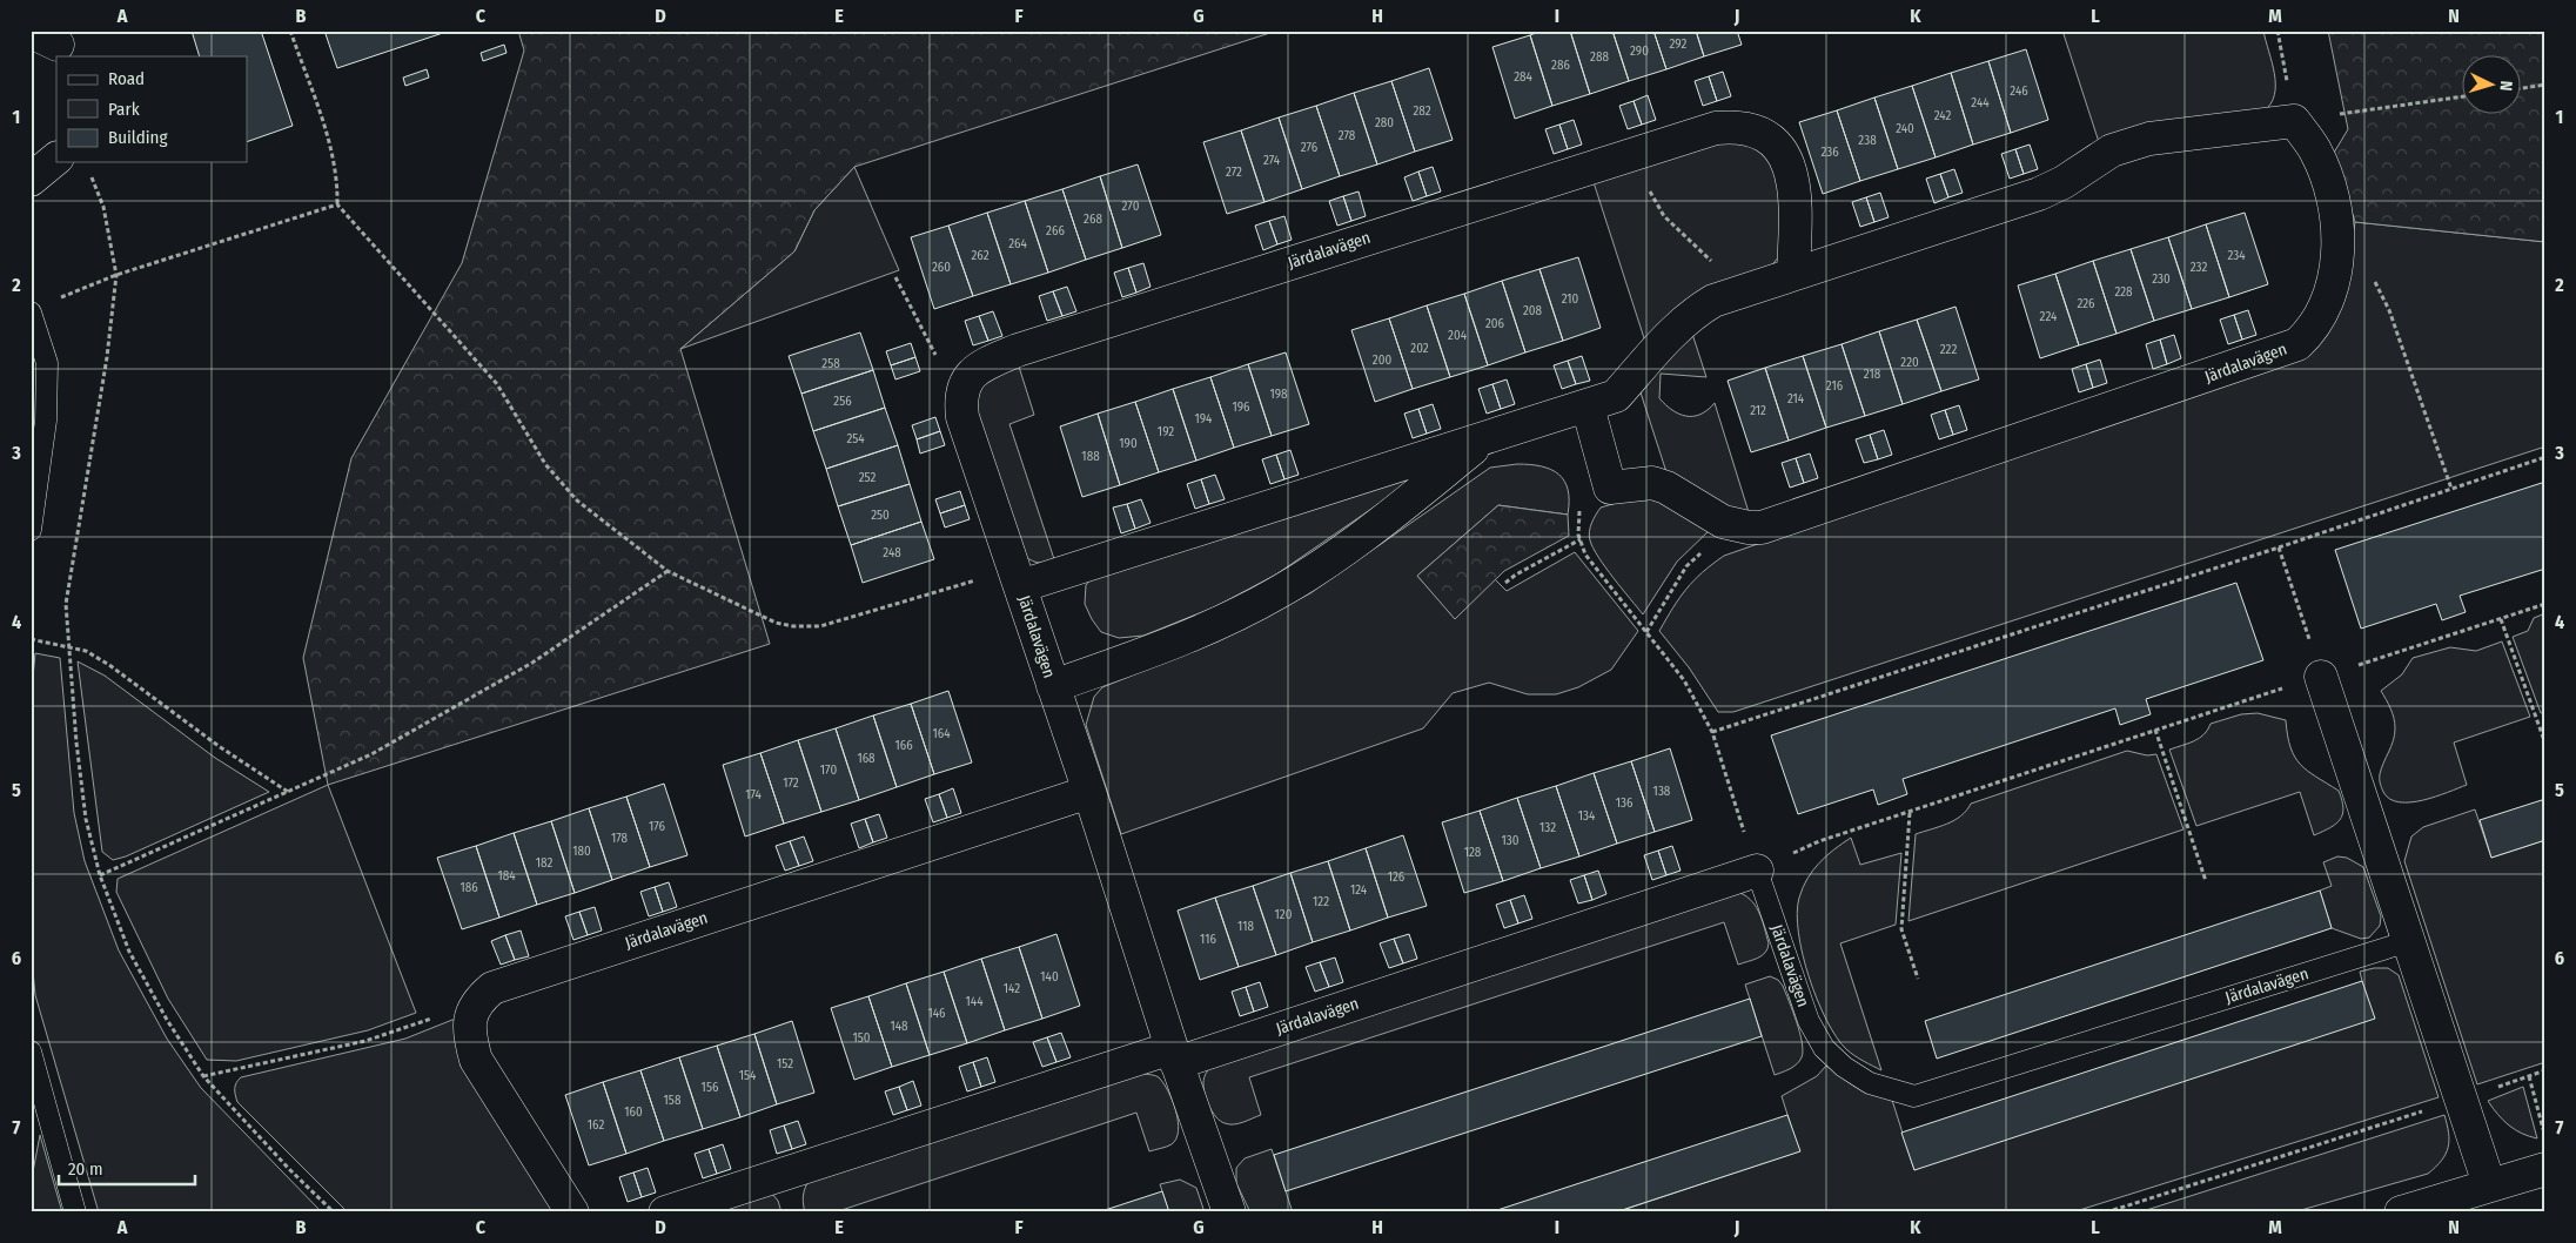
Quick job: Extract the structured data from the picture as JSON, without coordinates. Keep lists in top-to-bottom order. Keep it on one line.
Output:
{"streets":{"street":["Järdalavägen"]},"house_numbers":["292","290","288","286","284","246","244","282","242","280","240","278","238","276","236","274","272","270","268","266","264","262","234","260","232","230","228","210","226","208","224","206","204","202","222","200","220","258","218","216","198","214","256","196","212","194","192","254","190","188","252","250","248","164","166","168","170","172","138","174","136","134","176","132","178","130","180","128","182","184","126","186","124","122","120","118","116","140","142","144","146","148","150","152","154","156","158","160","162"],"legend":["Road","Park","Building"],"scale_bar":"20 m","north":"right","grid":{"columns":["A","B","C","D","E","F","G","H","I","J","K","L","M","N"],"rows":["1","2","3","4","5","6","7"]}}
